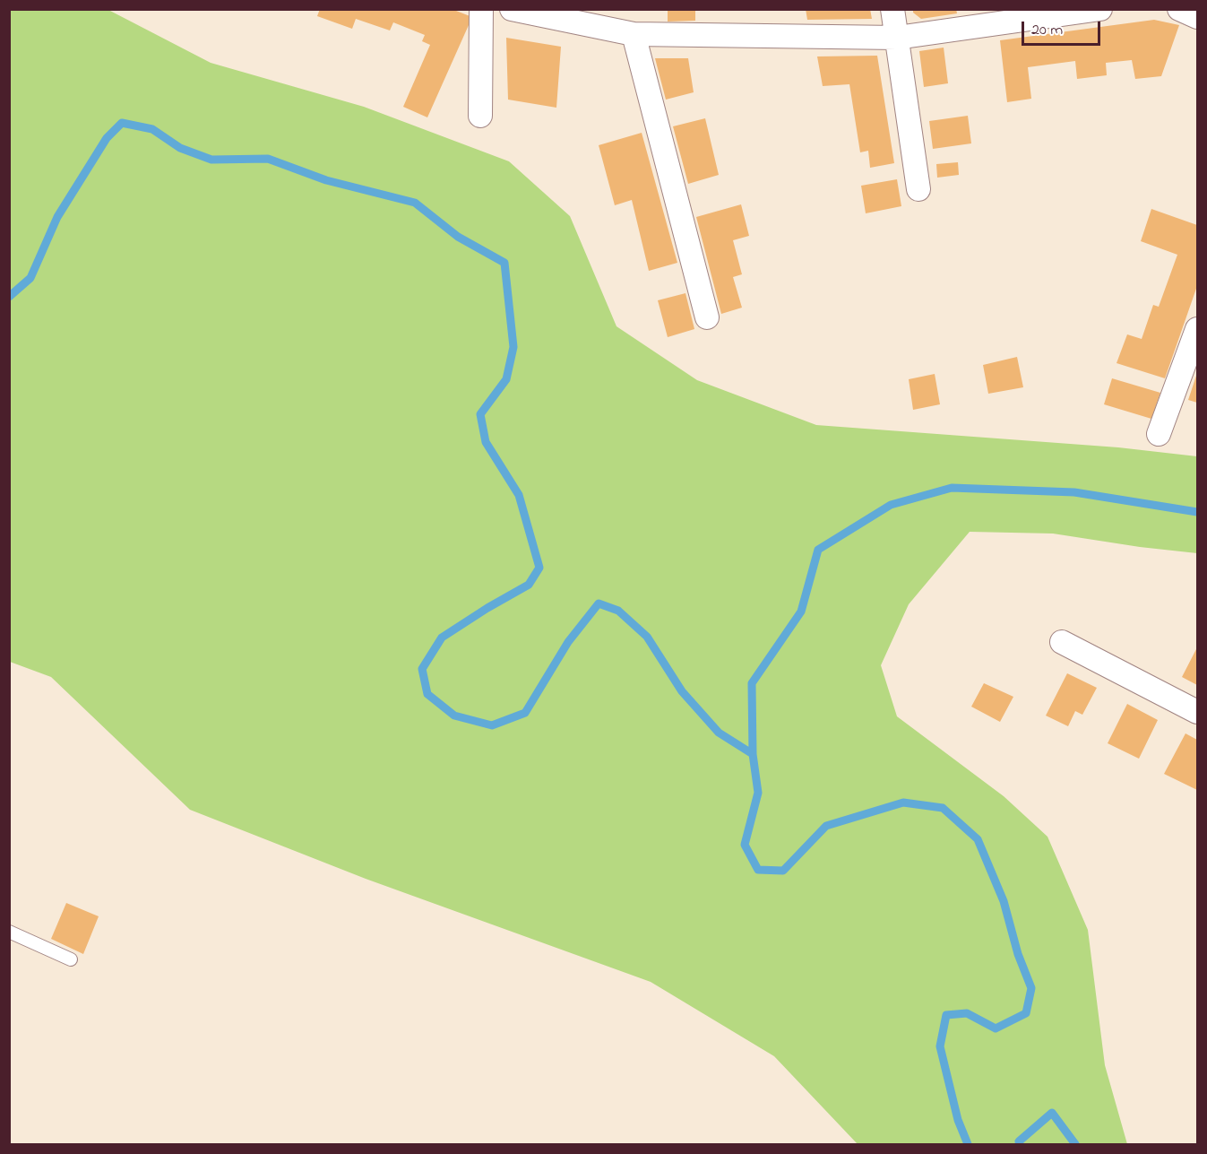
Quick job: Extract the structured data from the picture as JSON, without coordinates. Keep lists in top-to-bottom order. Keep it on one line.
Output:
{"scale_bar":"20 m"}
